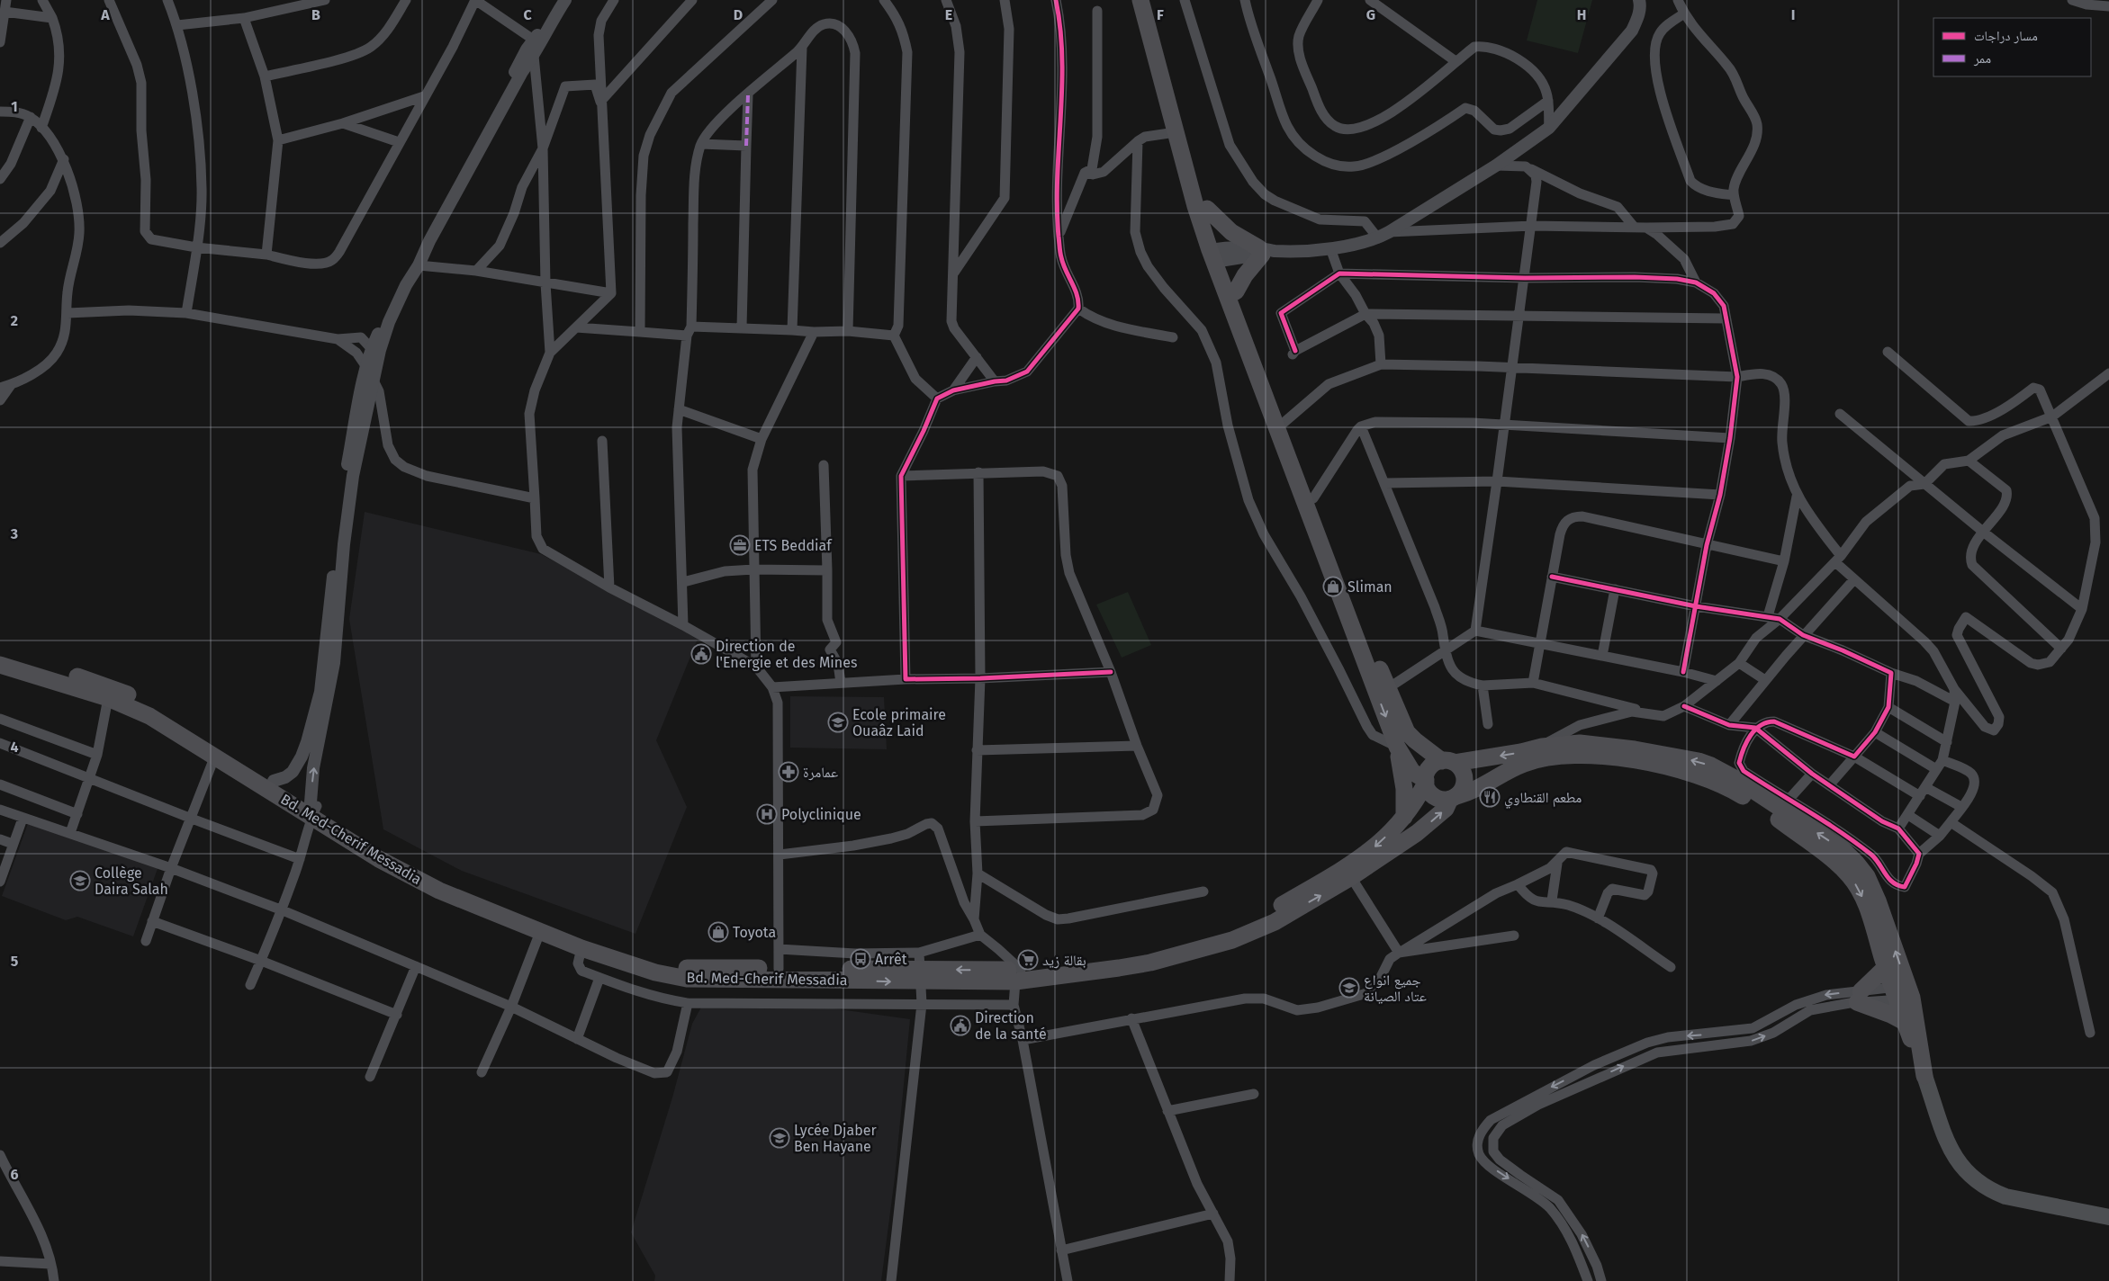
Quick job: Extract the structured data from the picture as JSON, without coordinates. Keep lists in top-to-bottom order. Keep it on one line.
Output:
{"streets":{"highway":["Bd. Med-Cherif Messadia"]},"places":{"office":["ETS Beddiaf"],"shop":["Sliman","Toyota"],"public building":["Direction de l'Energie et des Mines","Direction de la santé"],"school or university":["Ecole primaire Ouaâz Laid","Collège Daira Salah","جميع انواع عتاد الصيانة","Lycée Djaber Ben Hayane"],"pharmacy":["عمامرة"],"restaurant":["مطعم القنطاوي"],"hospital":["Polyclinique"],"bus stop":["Arrêt"],"supermarket":["بقالة زيد"]},"legend":["مسار دراجات","ممر"],"grid":{"columns":["A","B","C","D","E","F","G","H","I"],"rows":["1","2","3","4","5","6"]}}
